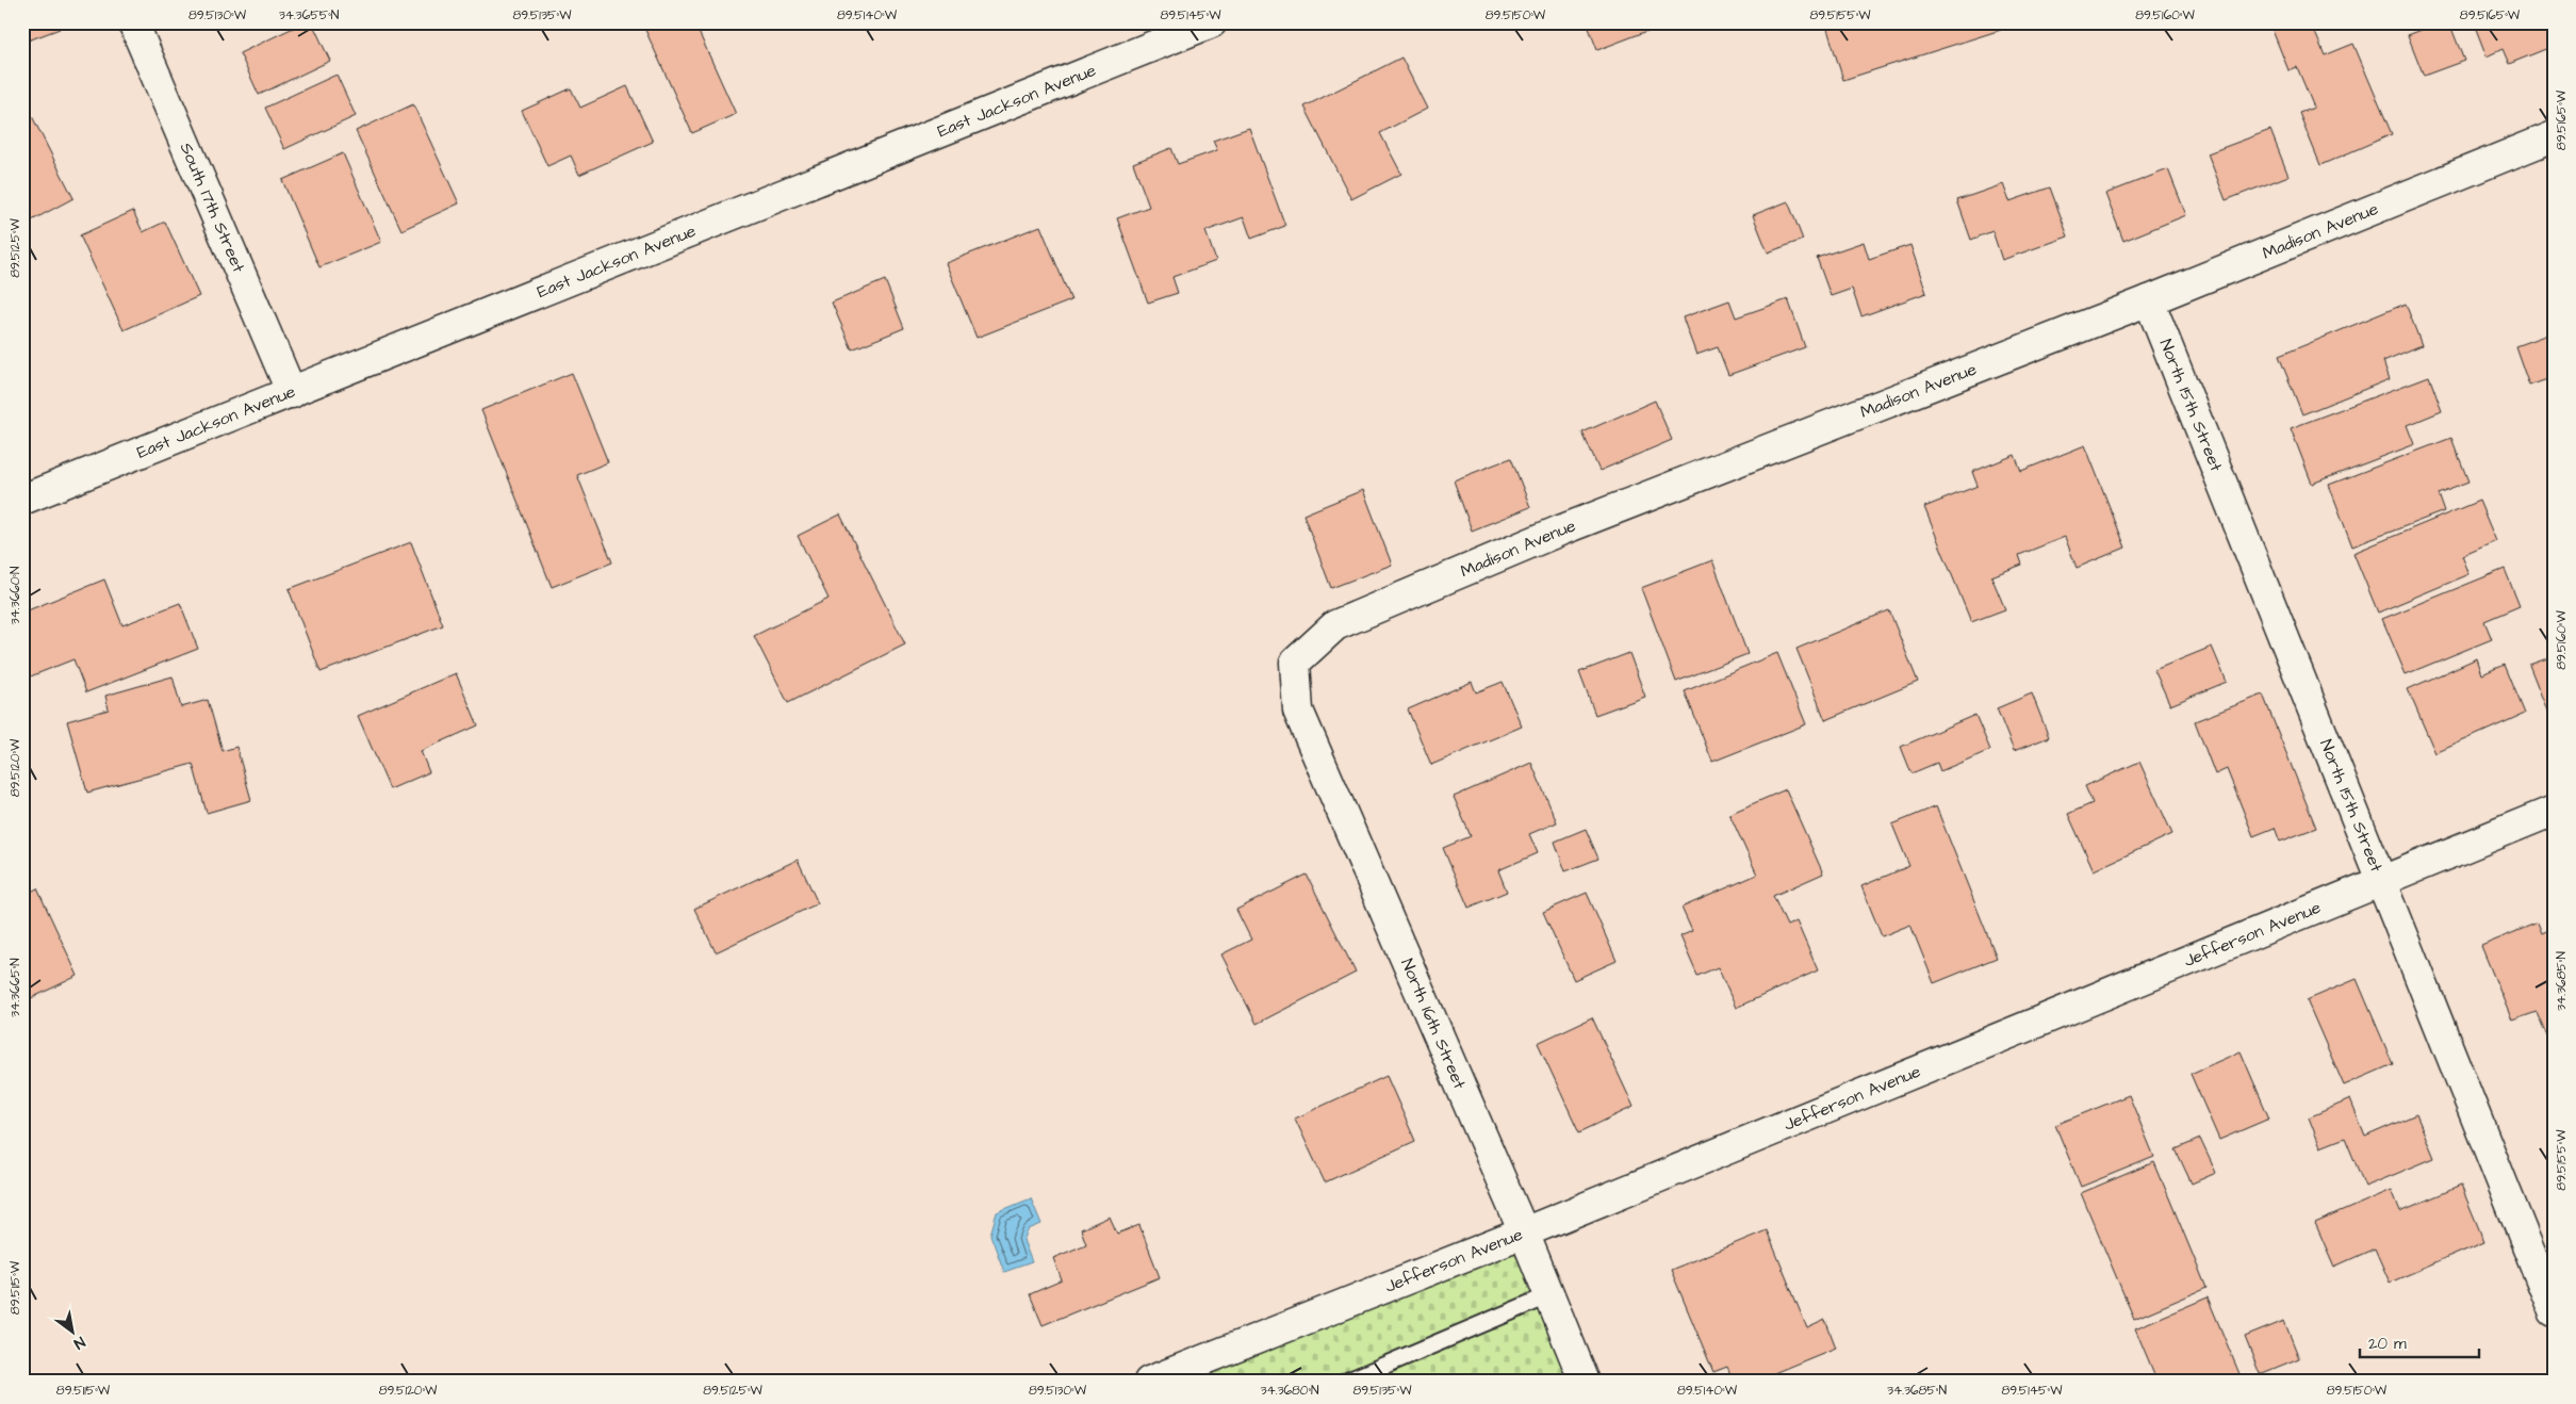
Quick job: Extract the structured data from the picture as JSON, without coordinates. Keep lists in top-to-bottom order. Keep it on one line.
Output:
{"streets":{"street":["East Jackson Avenue","South 17th Street","Madison Avenue","North 15th Street","Jefferson Avenue","North 16th Street"]},"crossings":[["East Jackson Avenue","South 17th Street"],["Madison Avenue","North 15th Street"],["Madison Avenue","North 16th Street"],["North 15th Street","Jefferson Avenue"],["Jefferson Avenue","North 16th Street"]],"scale_bar":"20 m","north":"bottom right","coordinates":["89.5130°W","34.3655°N","89.5135°W","89.5140°W","89.5145°W","89.5150°W","89.5155°W","89.5160°W","89.5165°W","89.5125°W","34.3660°N","89.5120°W","34.3685°N","34.3665°N","89.5115°W","34.3680°N"]}
